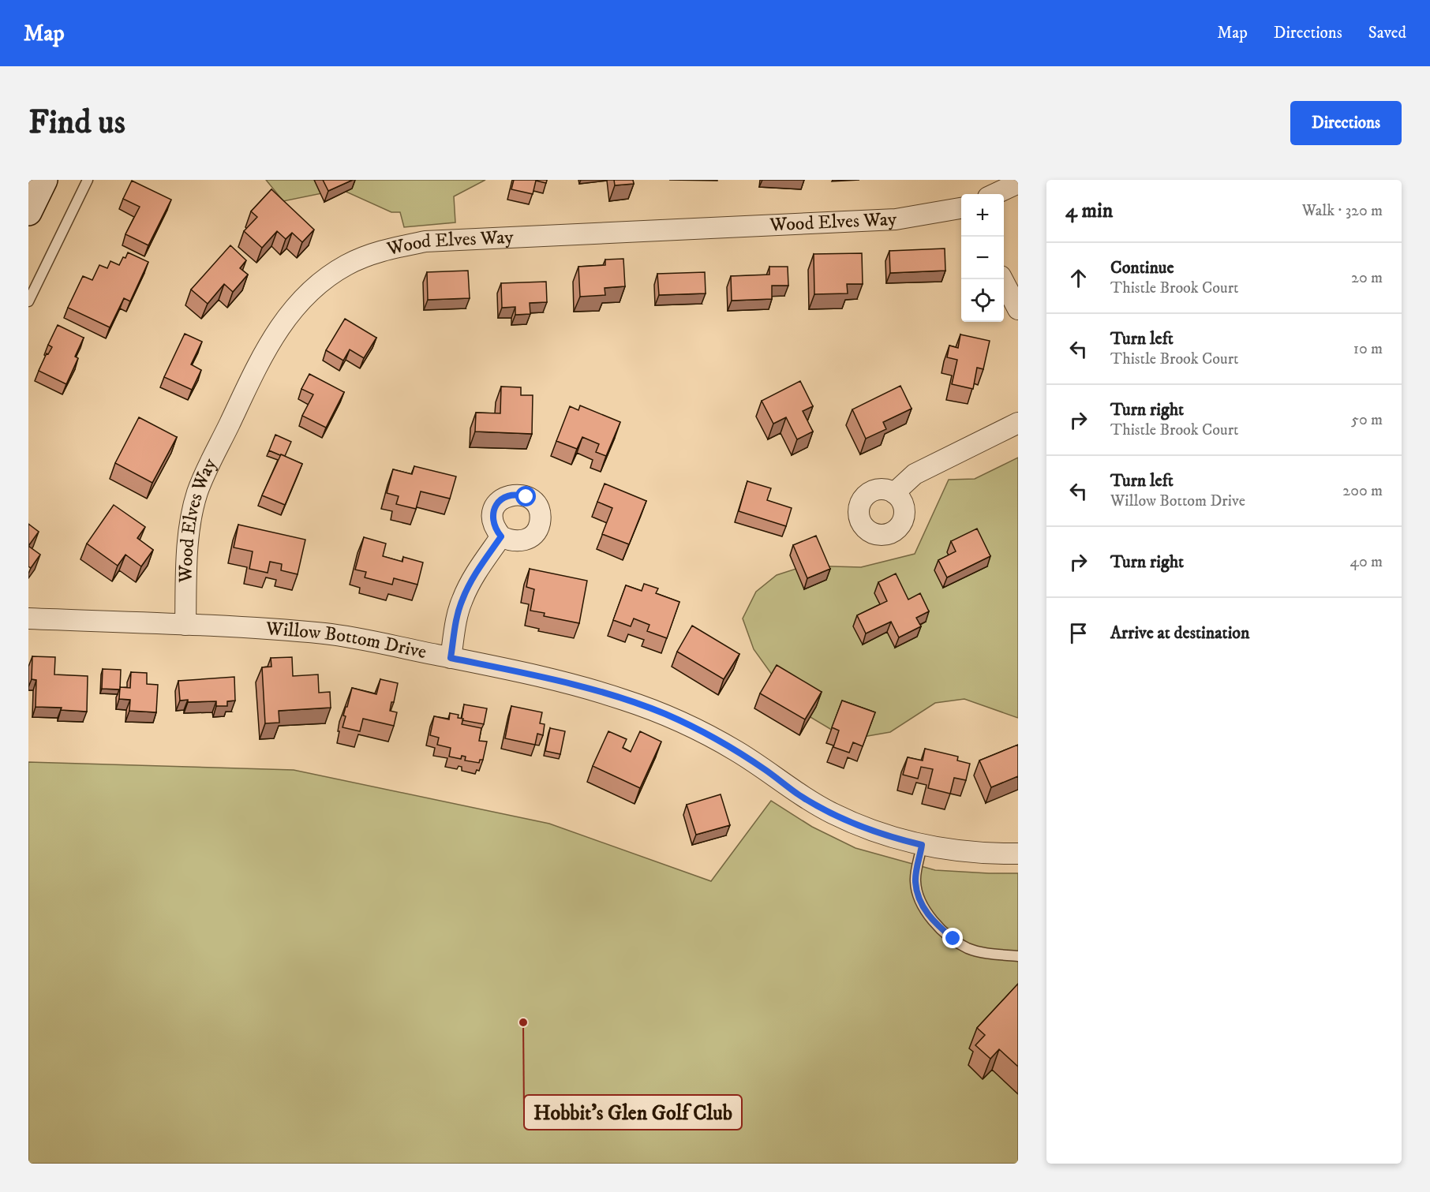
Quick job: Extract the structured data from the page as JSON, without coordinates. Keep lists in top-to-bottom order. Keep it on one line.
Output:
{"streets":{"street":["Wood Elves Way","Willow Bottom Drive"]},"crossings":[["Wood Elves Way","Willow Bottom Drive"]],"places":["Hobbit's Glen Golf Club"],"page":{"header":"Map","nav":["Map","Directions","Saved"],"buttons":"Directions","title":"Find us","heading":["4 min","Walk · 320 m"],"map_buttons":["+","−"],"list":[["Continue","Thistle Brook Court","20 m"],["Turn left","Thistle Brook Court","10 m"],["Turn right","Thistle Brook Court","50 m"],["Turn left","Willow Bottom Drive","200 m"],["Turn right","40 m"],"Arrive at destination"]}}
